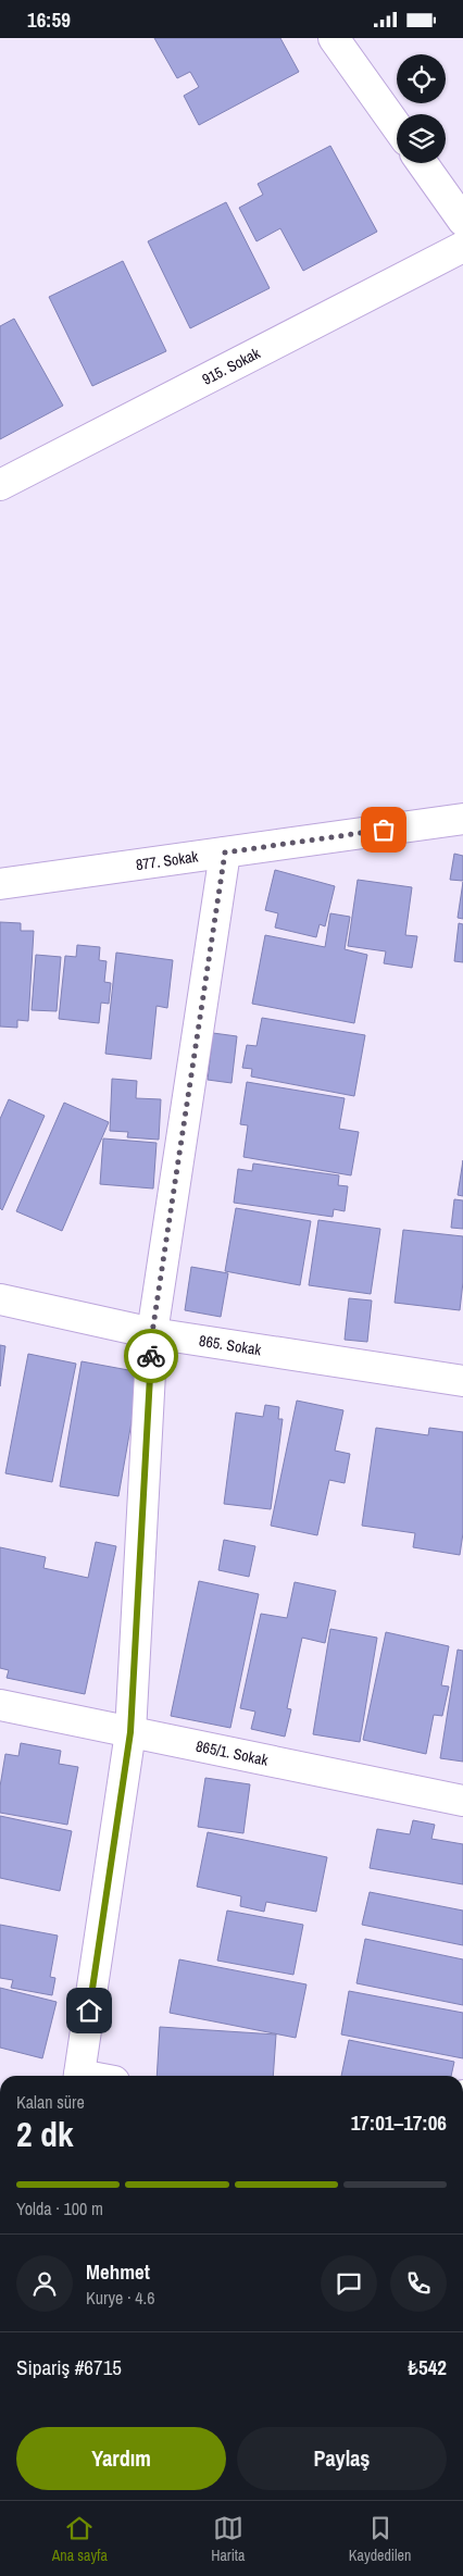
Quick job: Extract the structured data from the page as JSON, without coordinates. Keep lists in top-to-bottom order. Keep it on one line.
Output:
{"streets":{"street":["915. Sokak","877. Sokak","865. Sokak","865/1. Sokak"]},"page":{"status":"16:59","heading":["2 dk","Kalan süre","17:01–17:06"],"panel":["Mehmet","Kurye · 4.6","Sipariş #6715","₺542"],"bar":"Yolda · 100 m","buttons":["Yardım","Paylaş"],"tabs":["Ana sayfa","Harita","Kaydedilen"]}}
